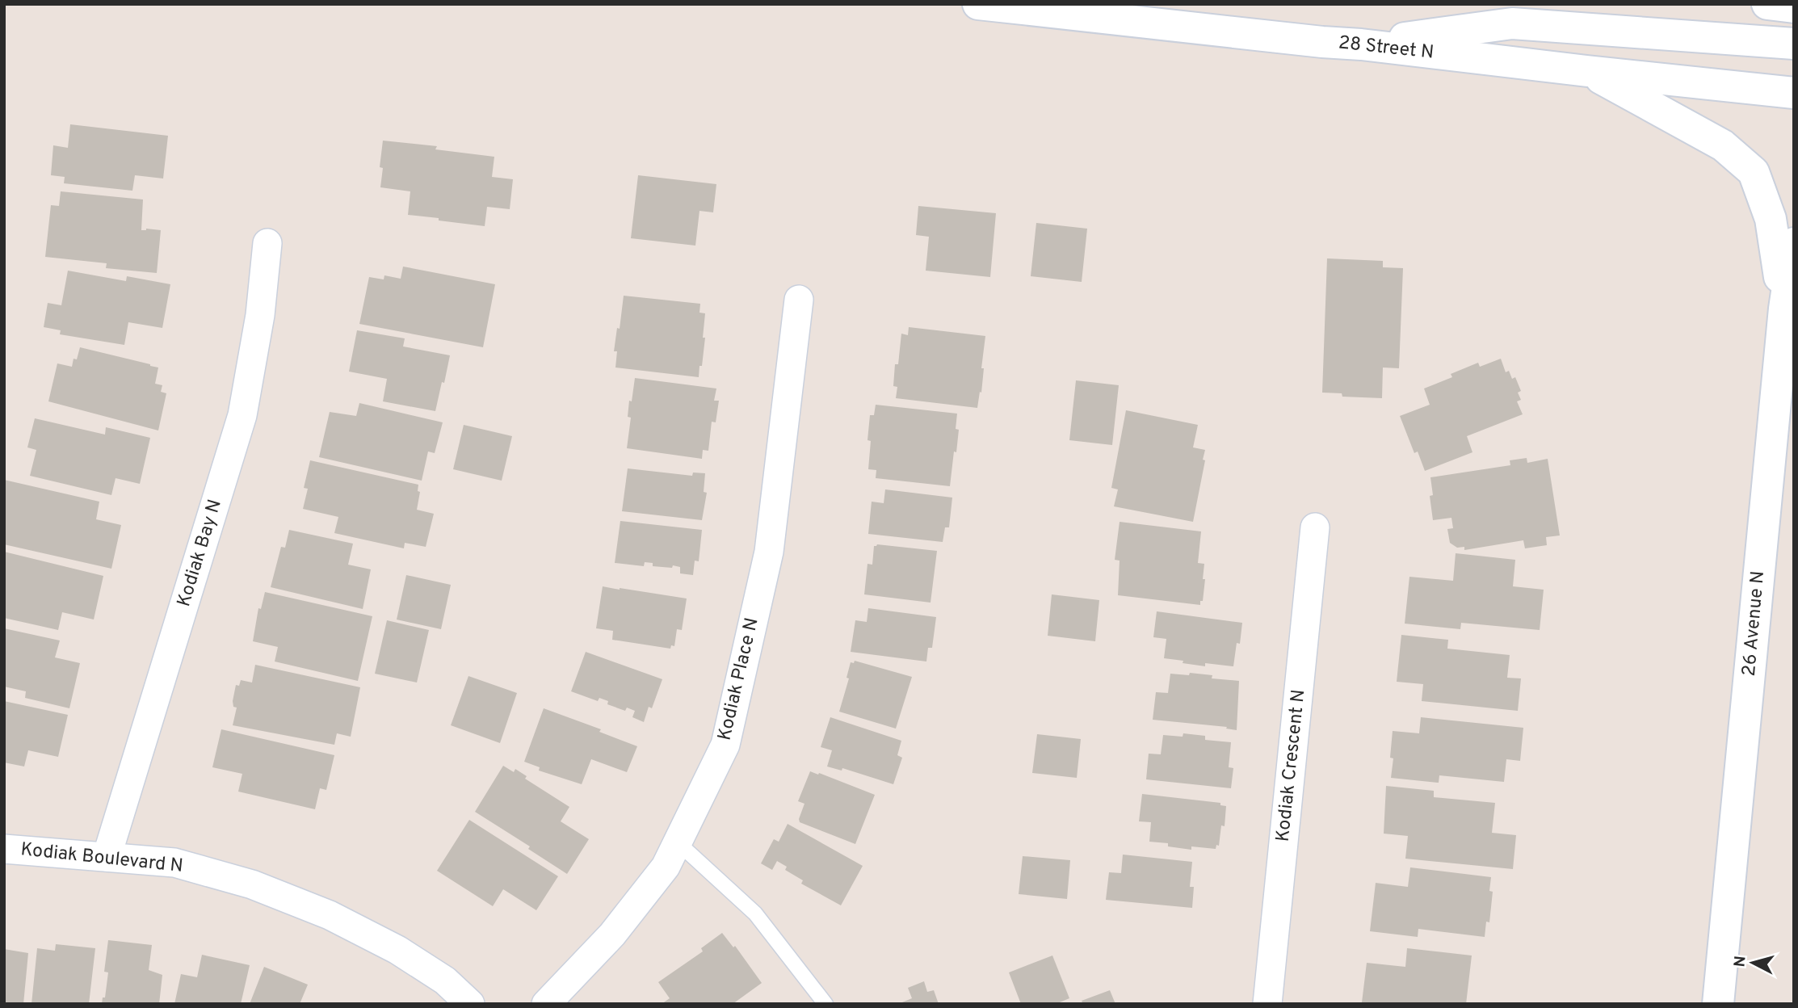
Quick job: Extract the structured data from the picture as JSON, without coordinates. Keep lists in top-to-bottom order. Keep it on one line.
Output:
{"streets":{"main road":["28 Street N","26 Avenue N"],"street":["Kodiak Bay N","Kodiak Place N","Kodiak Crescent N","Kodiak Boulevard N"]},"crossings":[["Kodiak Bay N","Kodiak Boulevard N"]],"north":"left"}
